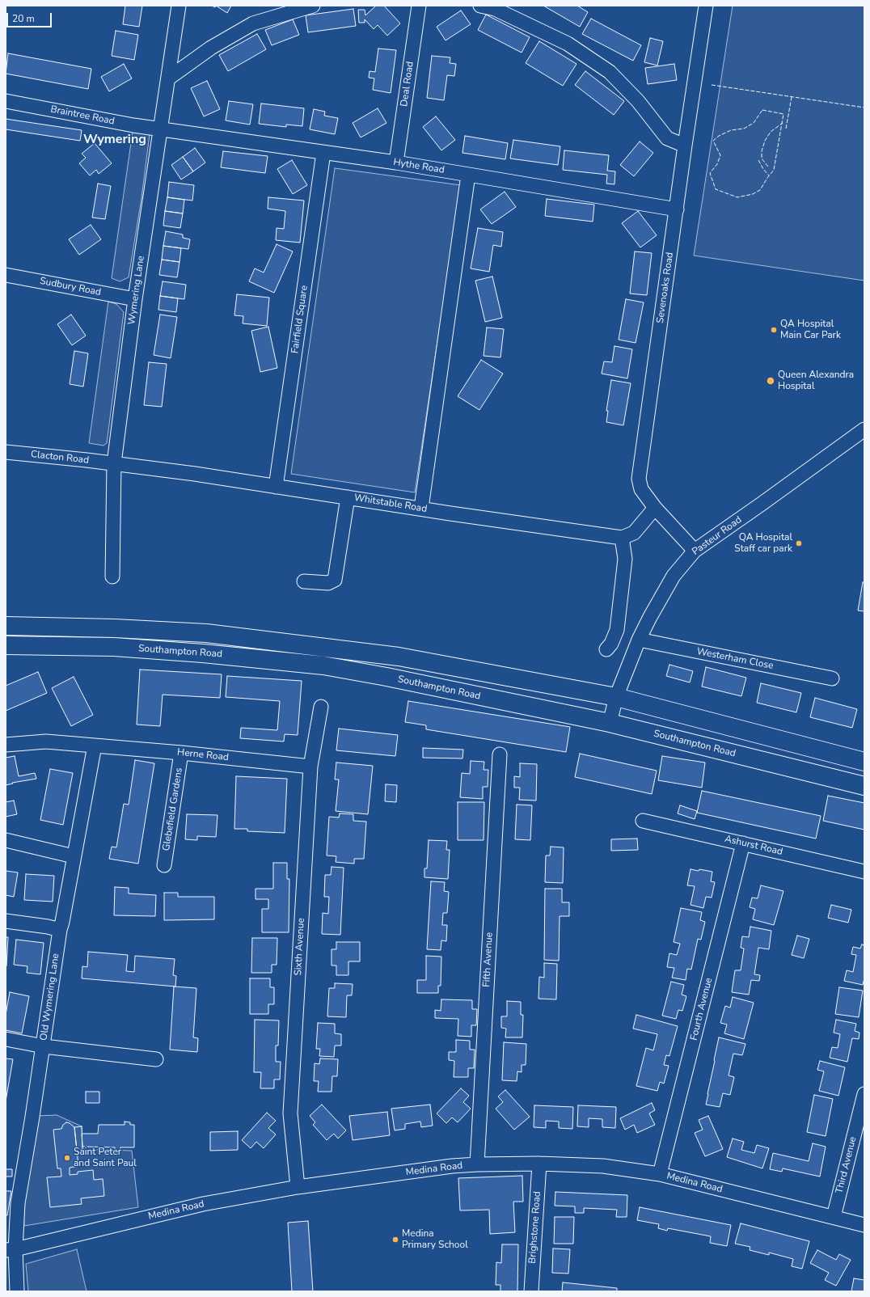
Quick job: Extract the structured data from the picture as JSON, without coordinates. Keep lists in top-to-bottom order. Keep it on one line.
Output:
{"streets":{"main road":["Southampton Road"],"street":["Deal Road","Braintree Road","Hythe Road","Sudbury Road","Sevenoaks Road","Wymering Lane","Fairfield Square","Clacton Road","Whitstable Road","Pasteur Road","Westerham Close","Herne Road","Glebefield Gardens","Ashurst Road","Sixth Avenue","Fifth Avenue","Old Wymering Lane","Fourth Avenue","Third Avenue","Medina Road","Brighstone Road"]},"crossings":[["Deal Road","Hythe Road"],["Braintree Road","Hythe Road"],["Braintree Road","Wymering Lane"],["Hythe Road","Sevenoaks Road"],["Hythe Road","Wymering Lane"],["Hythe Road","Fairfield Square"],["Sudbury Road","Wymering Lane"],["Sevenoaks Road","Pasteur Road"],["Wymering Lane","Clacton Road"],["Wymering Lane","Whitstable Road"],["Fairfield Square","Whitstable Road"],["Clacton Road","Whitstable Road"],["Pasteur Road","Southampton Road"],["Pasteur Road","Westerham Close"],["Herne Road","Glebefield Gardens"],["Herne Road","Sixth Avenue"],["Herne Road","Old Wymering Lane"],["Ashurst Road","Fourth Avenue"],["Sixth Avenue","Medina Road"],["Fifth Avenue","Medina Road"],["Old Wymering Lane","Medina Road"],["Fourth Avenue","Medina Road"],["Third Avenue","Medina Road"],["Medina Road","Brighstone Road"]],"districts":["Wymering"],"places":["QA Hospital Main Car Park","Queen Alexandra Hospital","QA Hospital Staff car park","Saint Peter and Saint Paul","Medina Primary School"],"scale_bar":"20 m"}
